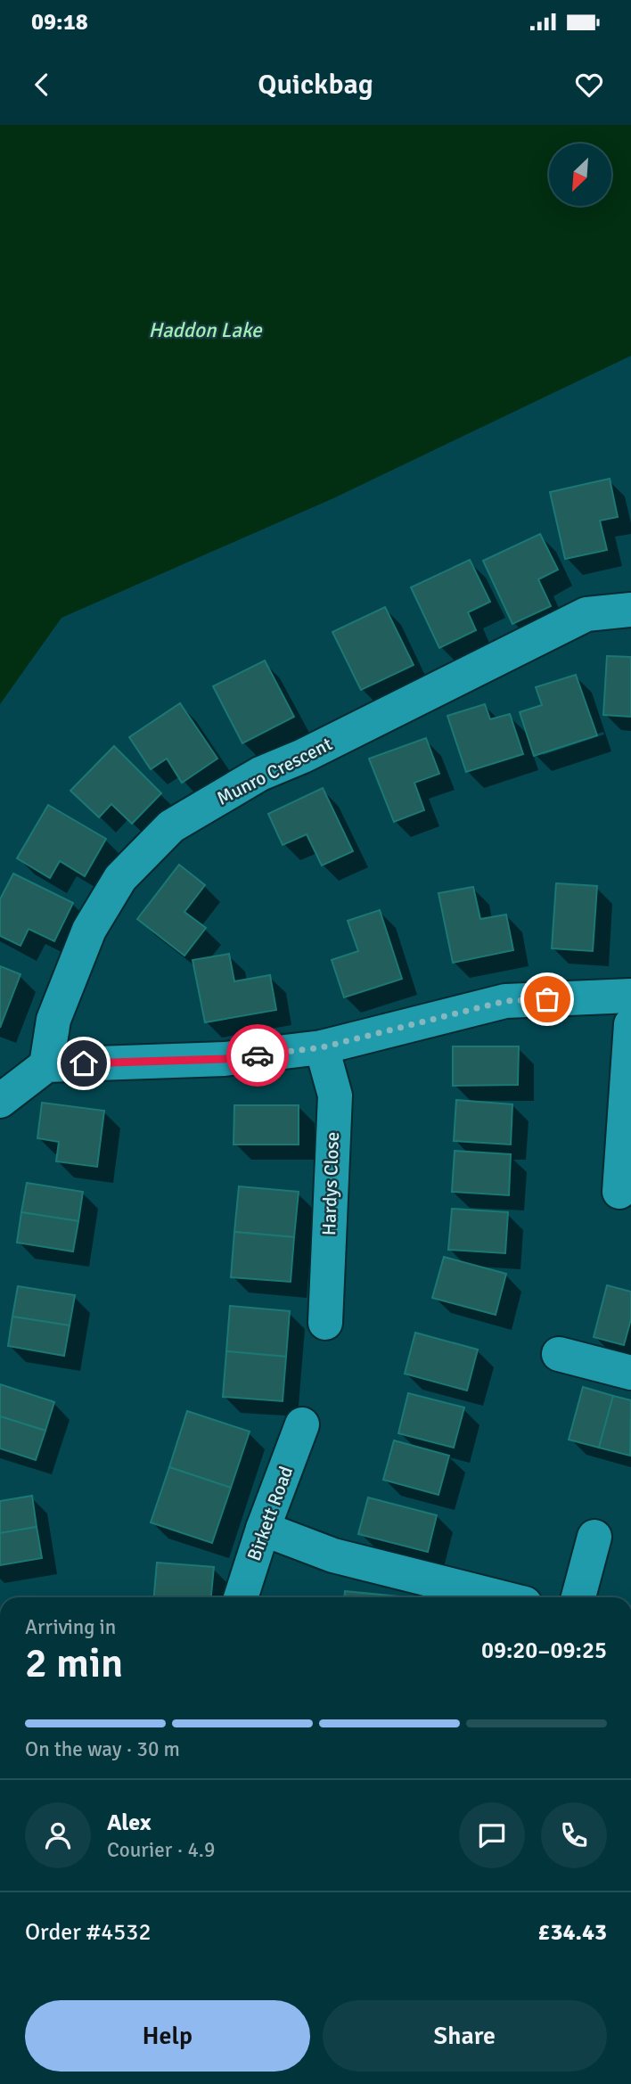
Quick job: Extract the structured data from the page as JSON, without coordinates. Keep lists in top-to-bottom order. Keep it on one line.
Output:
{"streets":{"street":["Munro Crescent","Hardys Close","Birkett Road"]},"water":["Haddon Lake"],"north":"bottom left","page":{"status":"09:18","header":"Quickbag","heading":["2 min","Arriving in","09:20–09:25"],"panel":["Alex","Courier · 4.9","Order #4532","£34.43"],"bar":"On the way · 30 m","buttons":["Help","Share"]}}
